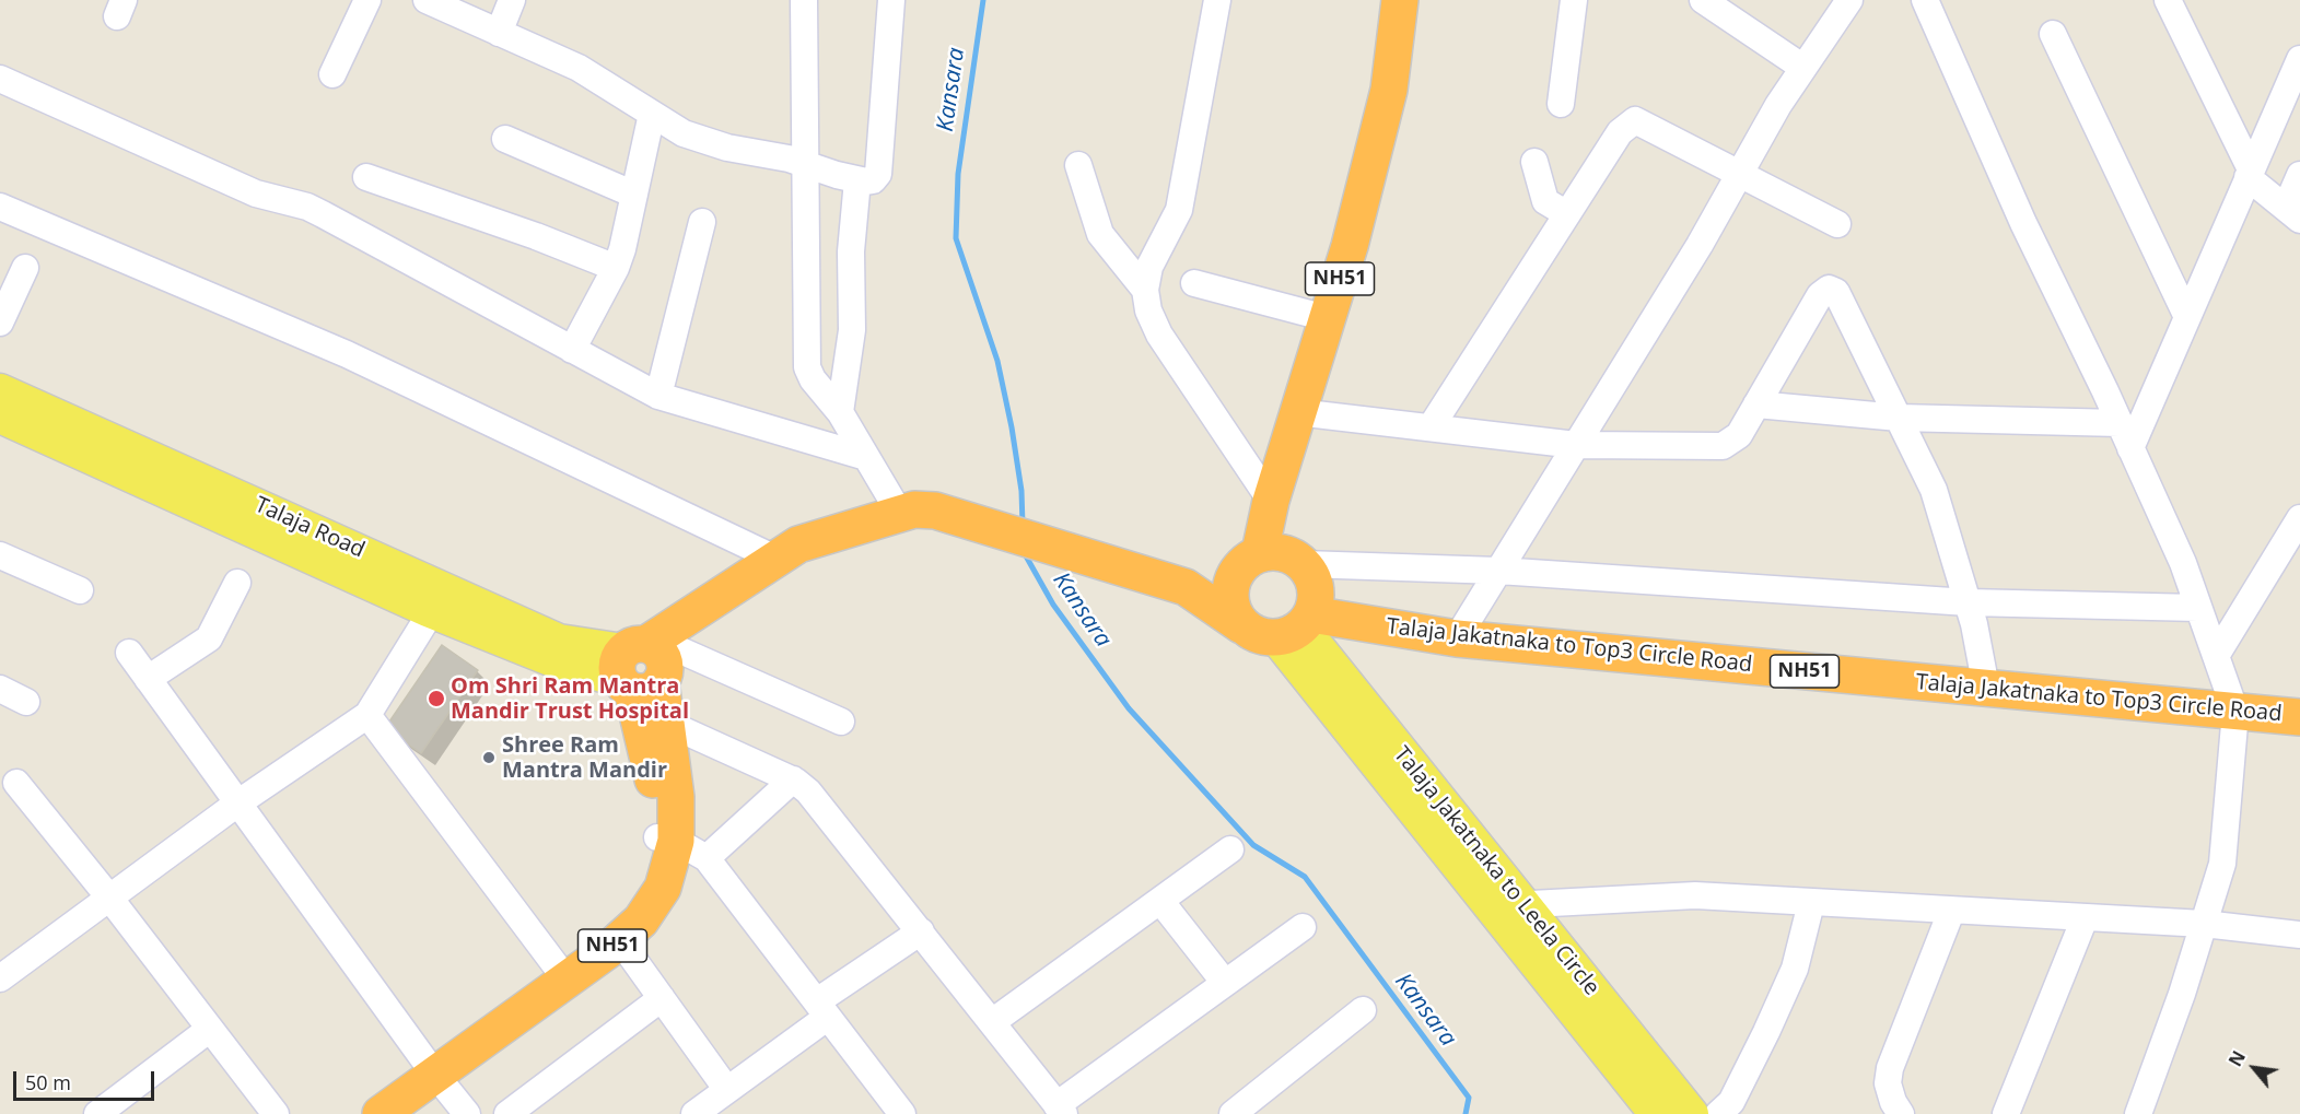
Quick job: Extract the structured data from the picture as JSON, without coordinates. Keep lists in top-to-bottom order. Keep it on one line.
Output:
{"streets":{"highway":["NH51","Talaja Jakatnaka to Top3 Circle Road"],"main road":["Talaja Road","Talaja Jakatnaka to Leela Circle"]},"crossings":[["NH51","Talaja Road"],["NH51","Talaja Jakatnaka to Top3 Circle Road"],["NH51","Talaja Jakatnaka to Leela Circle"],["Talaja Jakatnaka to Top3 Circle Road","Talaja Jakatnaka to Leela Circle"]],"water":["Kansara"],"places":["Om Shri Ram Mantra Mandir Trust Hospital","Shree Ram Mantra Mandir"],"scale_bar":"50 m","north":"top left"}
